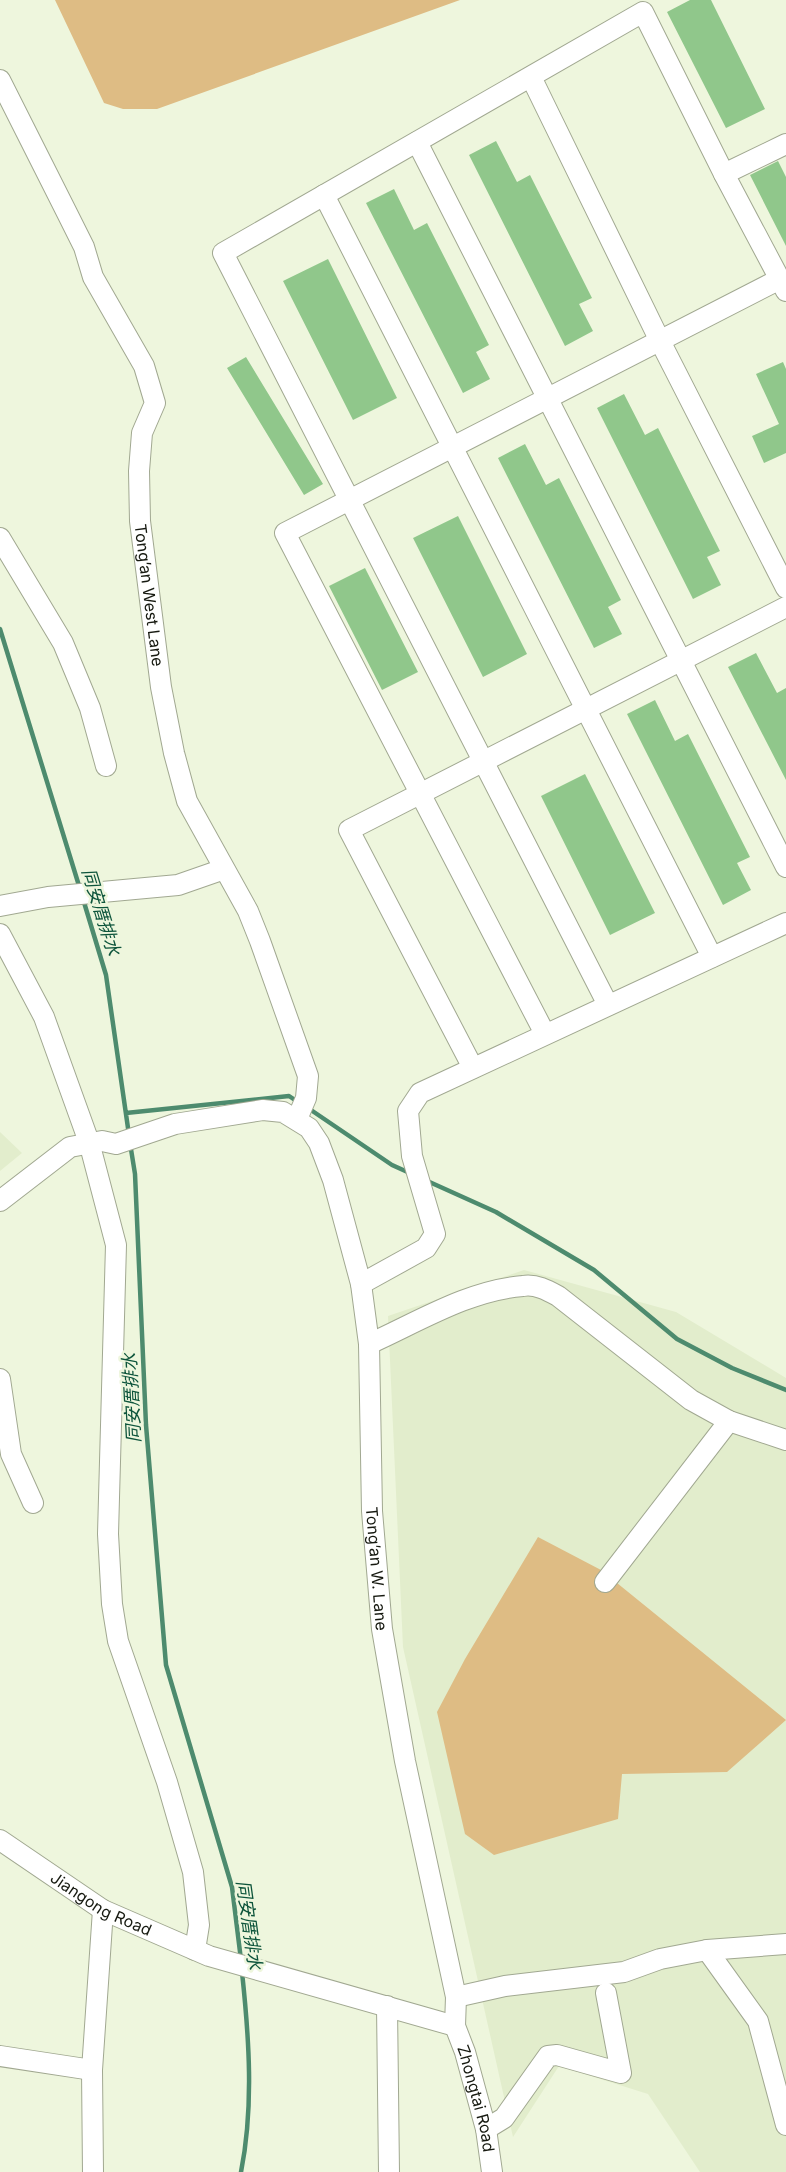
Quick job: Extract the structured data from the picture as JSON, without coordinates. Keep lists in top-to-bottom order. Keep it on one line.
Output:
{"streets":{"street":["Tong’an West Lane","Tong’an W. Lane","Jiangong Road","Zhongtai Road"]},"crossings":[["Tong’an West Lane","Tong’an W. Lane"],["Tong’an W. Lane","Zhongtai Road"]],"water":["同安厝排水"]}
